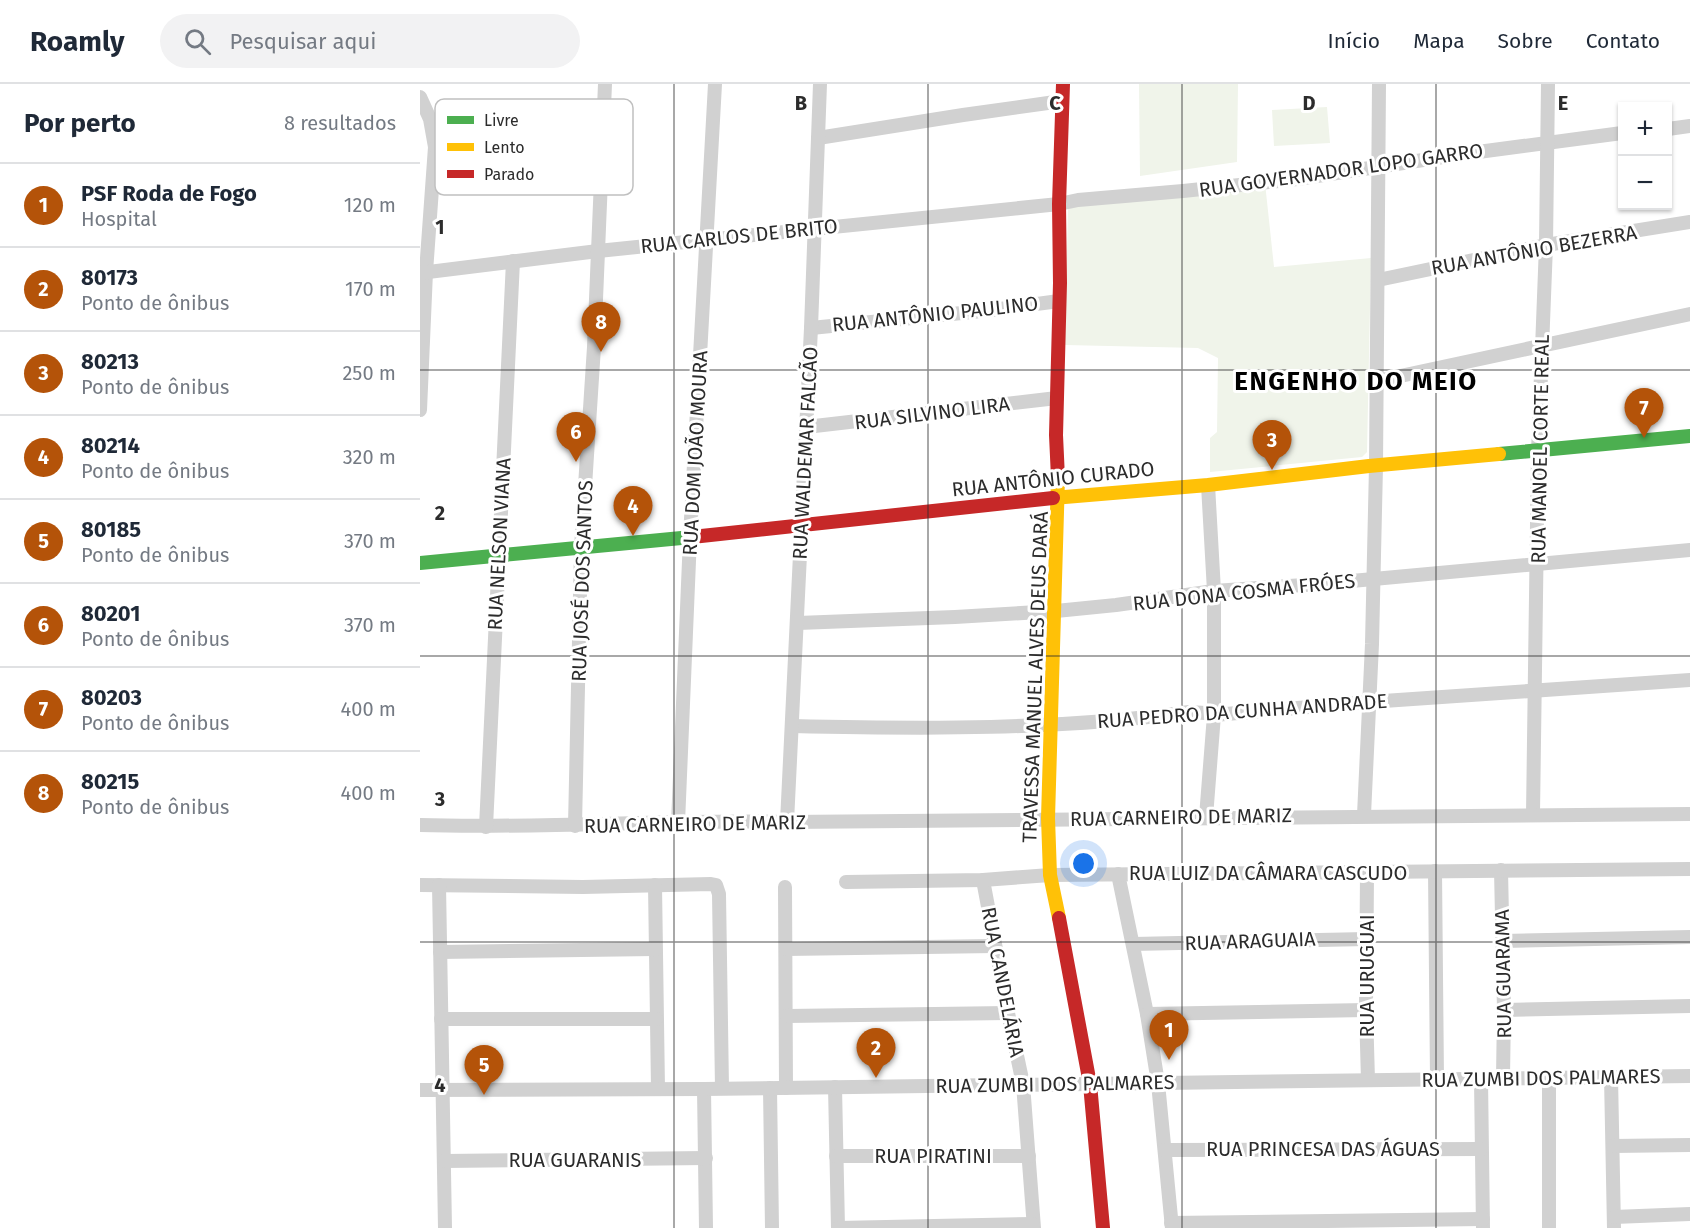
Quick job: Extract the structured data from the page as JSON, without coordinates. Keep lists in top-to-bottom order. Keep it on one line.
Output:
{"streets":{"street":["RUA GOVERNADOR LOPO GARRO","RUA CARLOS DE BRITO","RUA ANTÔNIO BEZERRA","RUA ANTÔNIO PAULINO","RUA SILVINO LIRA","RUA MANOEL CORTE REAL","RUA DOM JOÃO MOURA","RUA WALDEMAR FALCÃO","RUA ANTÔNIO CURADO","RUA NELSON VIANA","RUA JOSÉ DOS SANTOS","RUA DONA COSMA FRÓES","TRAVESSA MANUEL ALVES DEUS DARÁ","RUA PEDRO DA CUNHA ANDRADE","RUA CARNEIRO DE MARIZ","RUA LUIZ DA CÂMARA CASCUDO","RUA ARAGUAIA","RUA GUARAMA","RUA URUGUAI","RUA CANDELÁRIA","RUA ZUMBI DOS PALMARES","RUA PRINCESA DAS ÁGUAS","RUA PIRATINI","RUA GUARANIS"]},"crossings":[["RUA GOVERNADOR LOPO GARRO","RUA CARLOS DE BRITO"],["RUA GOVERNADOR LOPO GARRO","RUA MANOEL CORTE REAL"],["RUA GOVERNADOR LOPO GARRO","TRAVESSA MANUEL ALVES DEUS DARÁ"],["RUA CARLOS DE BRITO","RUA DOM JOÃO MOURA"],["RUA CARLOS DE BRITO","RUA WALDEMAR FALCÃO"],["RUA CARLOS DE BRITO","RUA NELSON VIANA"],["RUA CARLOS DE BRITO","RUA JOSÉ DOS SANTOS"],["RUA CARLOS DE BRITO","TRAVESSA MANUEL ALVES DEUS DARÁ"],["RUA ANTÔNIO BEZERRA","RUA MANOEL CORTE REAL"],["RUA ANTÔNIO PAULINO","RUA WALDEMAR FALCÃO"],["RUA ANTÔNIO PAULINO","TRAVESSA MANUEL ALVES DEUS DARÁ"],["RUA SILVINO LIRA","RUA WALDEMAR FALCÃO"],["RUA SILVINO LIRA","TRAVESSA MANUEL ALVES DEUS DARÁ"],["RUA MANOEL CORTE REAL","RUA ANTÔNIO CURADO"],["RUA MANOEL CORTE REAL","RUA DONA COSMA FRÓES"],["RUA MANOEL CORTE REAL","RUA PEDRO DA CUNHA ANDRADE"],["RUA MANOEL CORTE REAL","RUA CARNEIRO DE MARIZ"],["RUA DOM JOÃO MOURA","RUA ANTÔNIO CURADO"],["RUA DOM JOÃO MOURA","RUA CARNEIRO DE MARIZ"],["RUA WALDEMAR FALCÃO","RUA ANTÔNIO CURADO"],["RUA WALDEMAR FALCÃO","RUA DONA COSMA FRÓES"],["RUA WALDEMAR FALCÃO","RUA PEDRO DA CUNHA ANDRADE"],["RUA WALDEMAR FALCÃO","RUA CARNEIRO DE MARIZ"],["RUA ANTÔNIO CURADO","RUA NELSON VIANA"],["RUA ANTÔNIO CURADO","RUA JOSÉ DOS SANTOS"],["RUA ANTÔNIO CURADO","TRAVESSA MANUEL ALVES DEUS DARÁ"],["RUA NELSON VIANA","RUA CARNEIRO DE MARIZ"],["RUA JOSÉ DOS SANTOS","RUA CARNEIRO DE MARIZ"],["RUA DONA COSMA FRÓES","TRAVESSA MANUEL ALVES DEUS DARÁ"],["TRAVESSA MANUEL ALVES DEUS DARÁ","RUA PEDRO DA CUNHA ANDRADE"],["TRAVESSA MANUEL ALVES DEUS DARÁ","RUA CARNEIRO DE MARIZ"],["TRAVESSA MANUEL ALVES DEUS DARÁ","RUA LUIZ DA CÂMARA CASCUDO"],["TRAVESSA MANUEL ALVES DEUS DARÁ","RUA ZUMBI DOS PALMARES"],["RUA LUIZ DA CÂMARA CASCUDO","RUA GUARAMA"],["RUA LUIZ DA CÂMARA CASCUDO","RUA URUGUAI"],["RUA LUIZ DA CÂMARA CASCUDO","RUA CANDELÁRIA"],["RUA ARAGUAIA","RUA URUGUAI"],["RUA GUARAMA","RUA ZUMBI DOS PALMARES"],["RUA URUGUAI","RUA ZUMBI DOS PALMARES"],["RUA CANDELÁRIA","RUA ZUMBI DOS PALMARES"],["RUA CANDELÁRIA","RUA PIRATINI"]],"districts":["ENGENHO DO MEIO"],"legend":["Livre","Lento","Parado"],"page":{"header":"Roamly","search":"Pesquisar aqui","nav":["Início","Mapa","Sobre","Contato"],"heading":["Por perto","8 resultados"],"map_buttons":["+","−"],"list":[{"mark":"1","name":"PSF Roda de Fogo","note":"Hospital","value":"120 m"},{"mark":"2","name":"80173","note":"Ponto de ônibus","value":"170 m"},{"mark":"3","name":"80213","note":"Ponto de ônibus","value":"250 m"},{"mark":"4","name":"80214","note":"Ponto de ônibus","value":"320 m"},{"mark":"5","name":"80185","note":"Ponto de ônibus","value":"370 m"},{"mark":"6","name":"80201","note":"Ponto de ônibus","value":"370 m"},{"mark":"7","name":"80203","note":"Ponto de ônibus","value":"400 m"},{"mark":"8","name":"80215","note":"Ponto de ônibus","value":"400 m"}],"pins":["8","7","6","3","4","1","2","5"]},"grid":{"columns":["B","C","D","E"],"rows":["1","2","3","4"]}}
